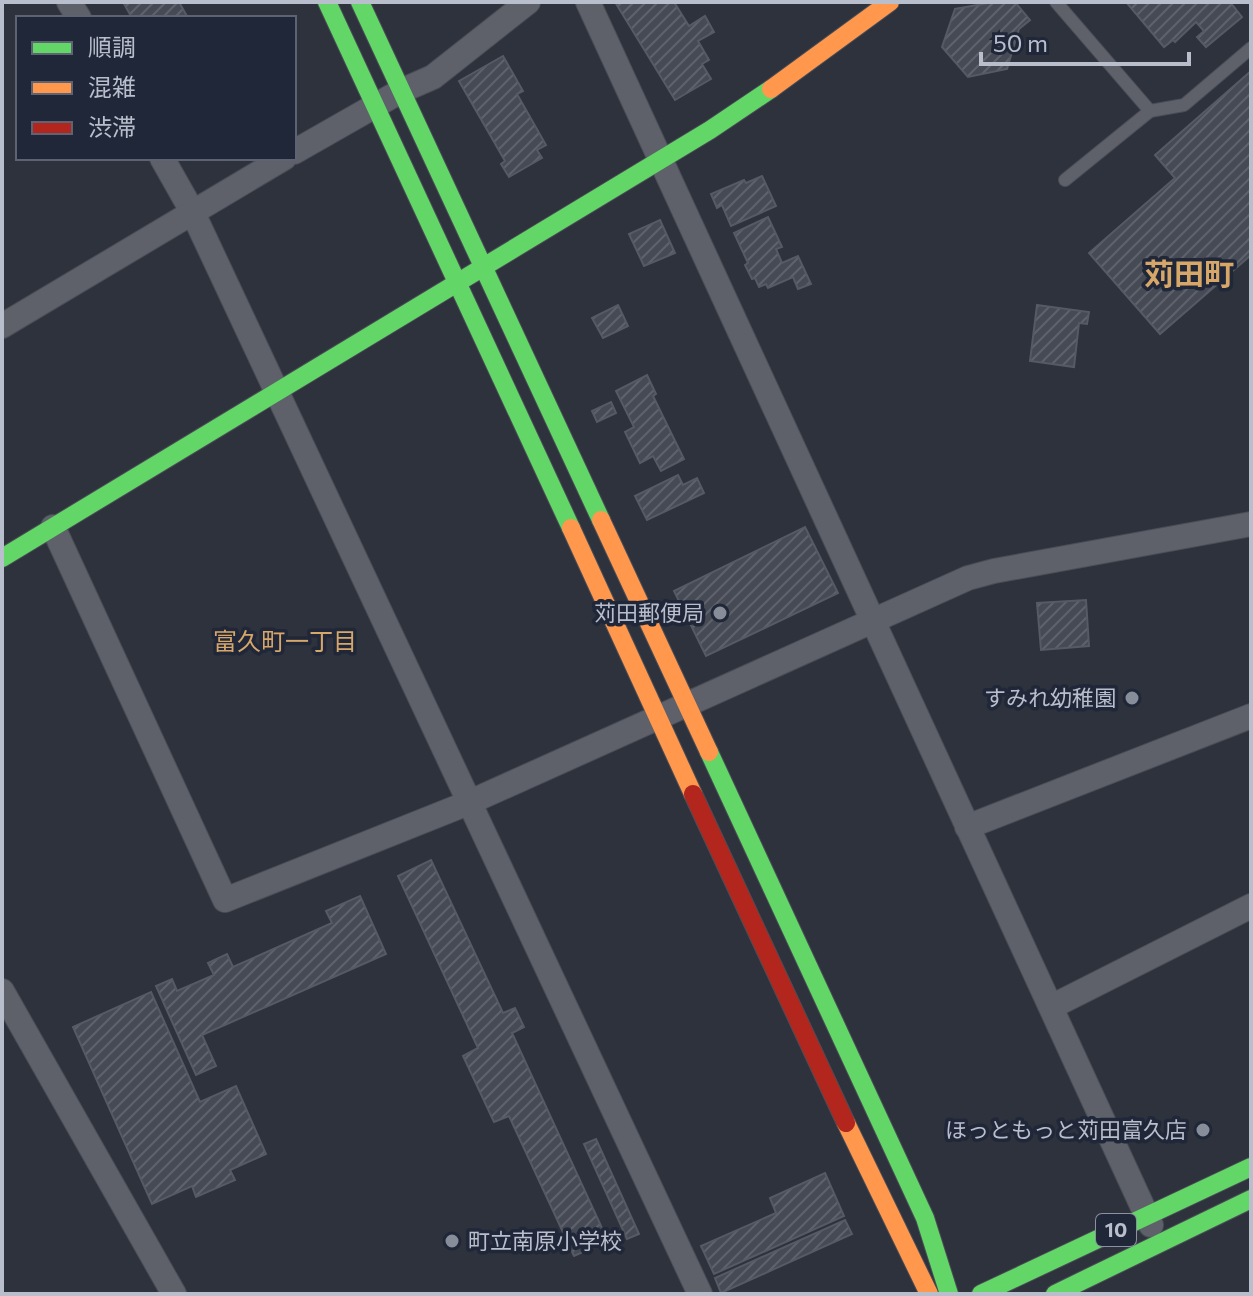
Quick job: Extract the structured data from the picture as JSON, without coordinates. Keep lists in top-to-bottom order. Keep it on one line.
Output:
{"streets":{"main road":["10"]},"districts":["苅田町","富久町一丁目"],"places":["苅田郵便局","すみれ幼稚園","ほっともっと苅田富久店","町立南原小学校"],"legend":["順調","混雑","渋滞"],"scale_bar":"50 m"}
